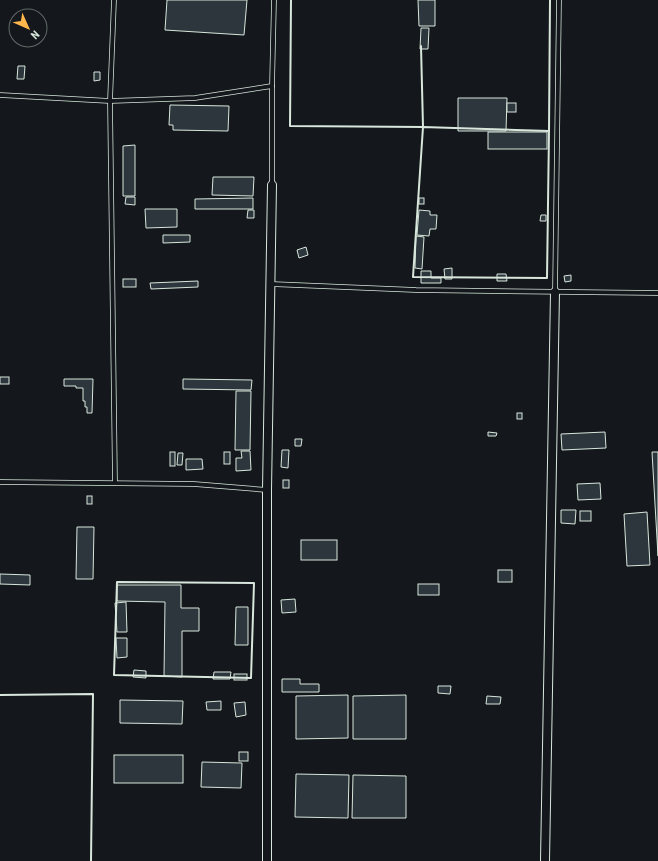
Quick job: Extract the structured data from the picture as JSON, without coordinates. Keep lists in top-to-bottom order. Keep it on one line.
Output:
{"north":"bottom right"}
